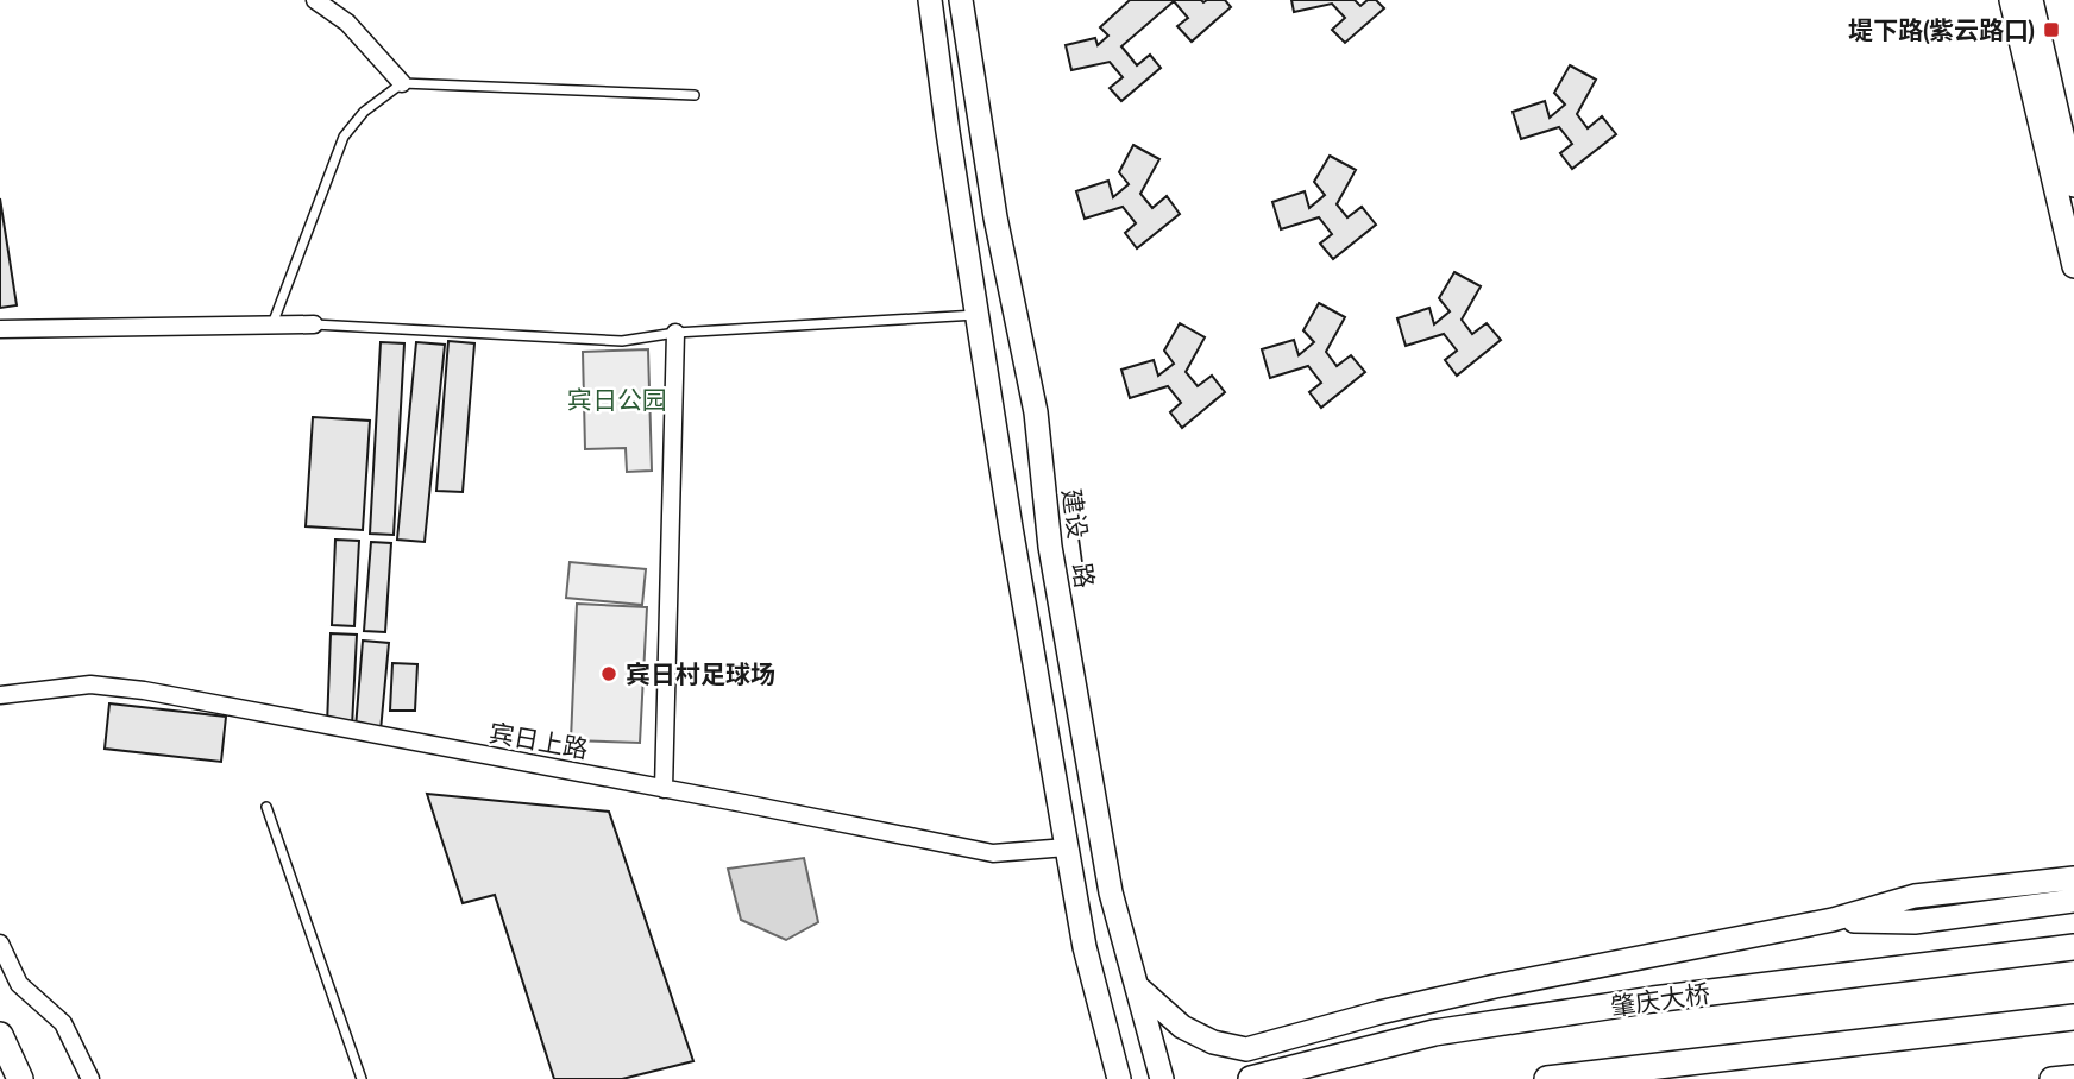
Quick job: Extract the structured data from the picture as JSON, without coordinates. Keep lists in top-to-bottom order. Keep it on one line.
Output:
{"streets":{"main road":["建设一路","肇庆大桥"],"street":["宾日上路"]},"parks":["宾日公园"],"places":{"transit":["堤下路(紫云路口)"],"other":["宾日村足球场"]}}
